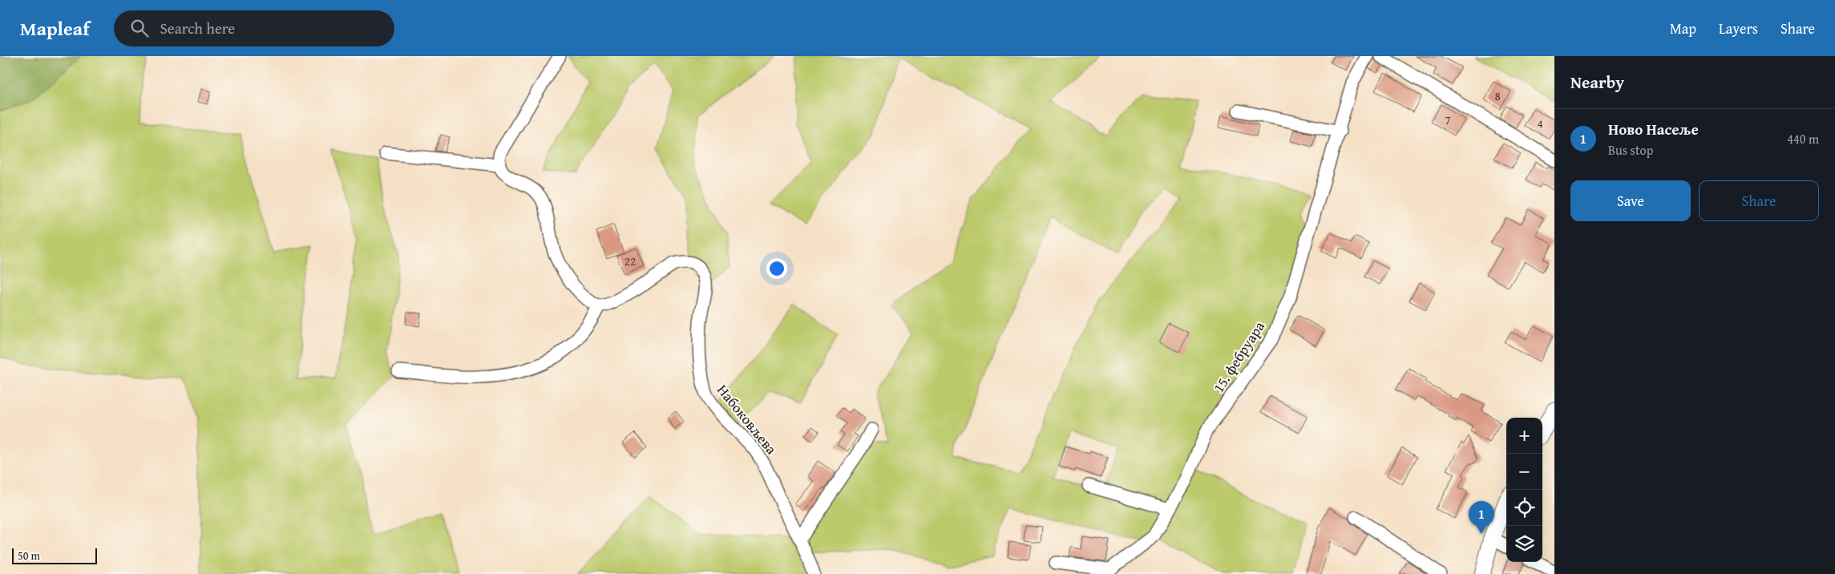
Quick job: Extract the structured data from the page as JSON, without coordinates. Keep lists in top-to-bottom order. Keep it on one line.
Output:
{"streets":{"street":["15. фебруара","Набоковљева"]},"house_numbers":["8","7","4","22"],"scale_bar":"50 m","page":{"header":"Mapleaf","search":"Search here","nav":["Map","Layers","Share"],"heading":"Nearby","list":[{"mark":"1","name":"Ново Насеље","note":"Bus stop","value":"440 m"}],"buttons":["Save","Share"],"map_buttons":["+","−"],"pins":"1","scale":"50 m"}}
